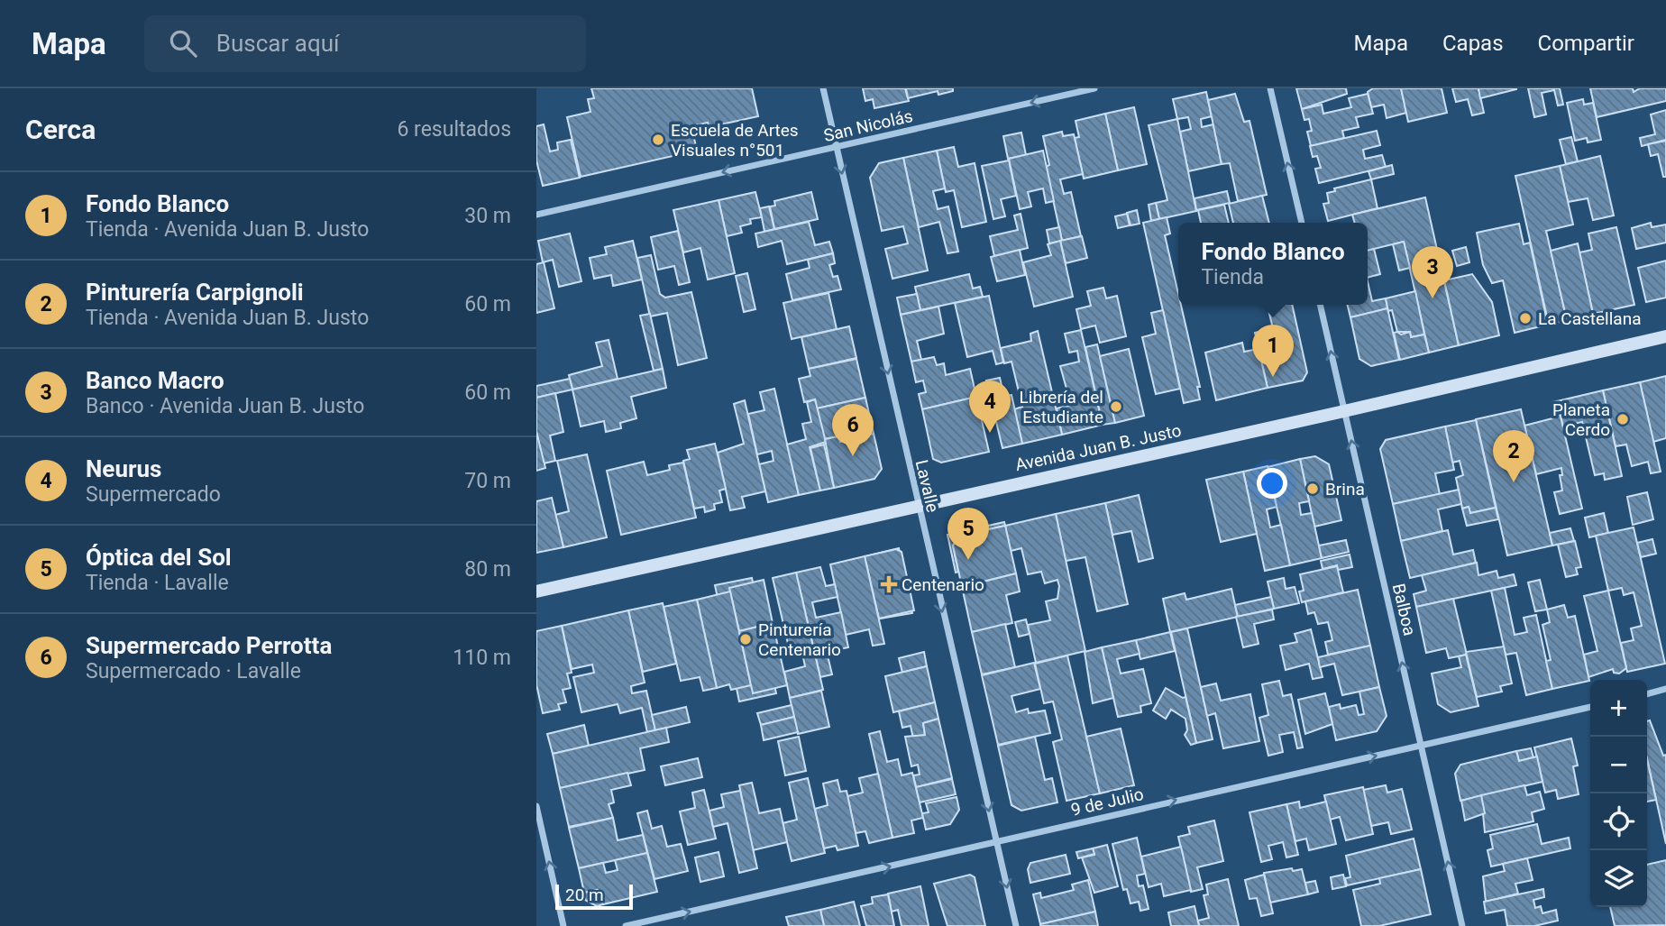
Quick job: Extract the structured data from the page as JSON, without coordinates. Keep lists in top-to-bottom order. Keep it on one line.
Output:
{"streets":{"main road":["Avenida Juan B. Justo"],"street":["San Nicolás","Lavalle","Balboa","9 de Julio"]},"crossings":[["San Nicolás","Lavalle"],["Avenida Juan B. Justo","Lavalle"],["Avenida Juan B. Justo","Balboa"],["Lavalle","9 de Julio"],["Balboa","9 de Julio"]],"one_way":["San Nicolás","Lavalle","Balboa","9 de Julio"],"places":{"other":["Escuela de Artes Visuales n°501","La Castellana","Librería del Estudiante","Planeta Cerdo","Brina","Pinturería Centenario"],"health":["Centenario"]},"scale_bar":"20 m","page":{"header":"Mapa","search":"Buscar aquí","nav":["Mapa","Capas","Compartir"],"heading":["Cerca","6 resultados"],"list":[{"mark":"1","name":"Fondo Blanco","note":"Tienda · Avenida Juan B. Justo","value":"30 m"},{"mark":"2","name":"Pinturería Carpignoli","note":"Tienda · Avenida Juan B. Justo","value":"60 m"},{"mark":"3","name":"Banco Macro","note":"Banco · Avenida Juan B. Justo","value":"60 m"},{"mark":"4","name":"Neurus","note":"Supermercado","value":"70 m"},{"mark":"5","name":"Óptica del Sol","note":"Tienda · Lavalle","value":"80 m"},{"mark":"6","name":"Supermercado Perrotta","note":"Supermercado · Lavalle","value":"110 m"}],"popup":["Fondo Blanco","Tienda"],"pins":["3","1","4","6","2","5"],"map_buttons":["+","−"],"scale":"20 m"}}
